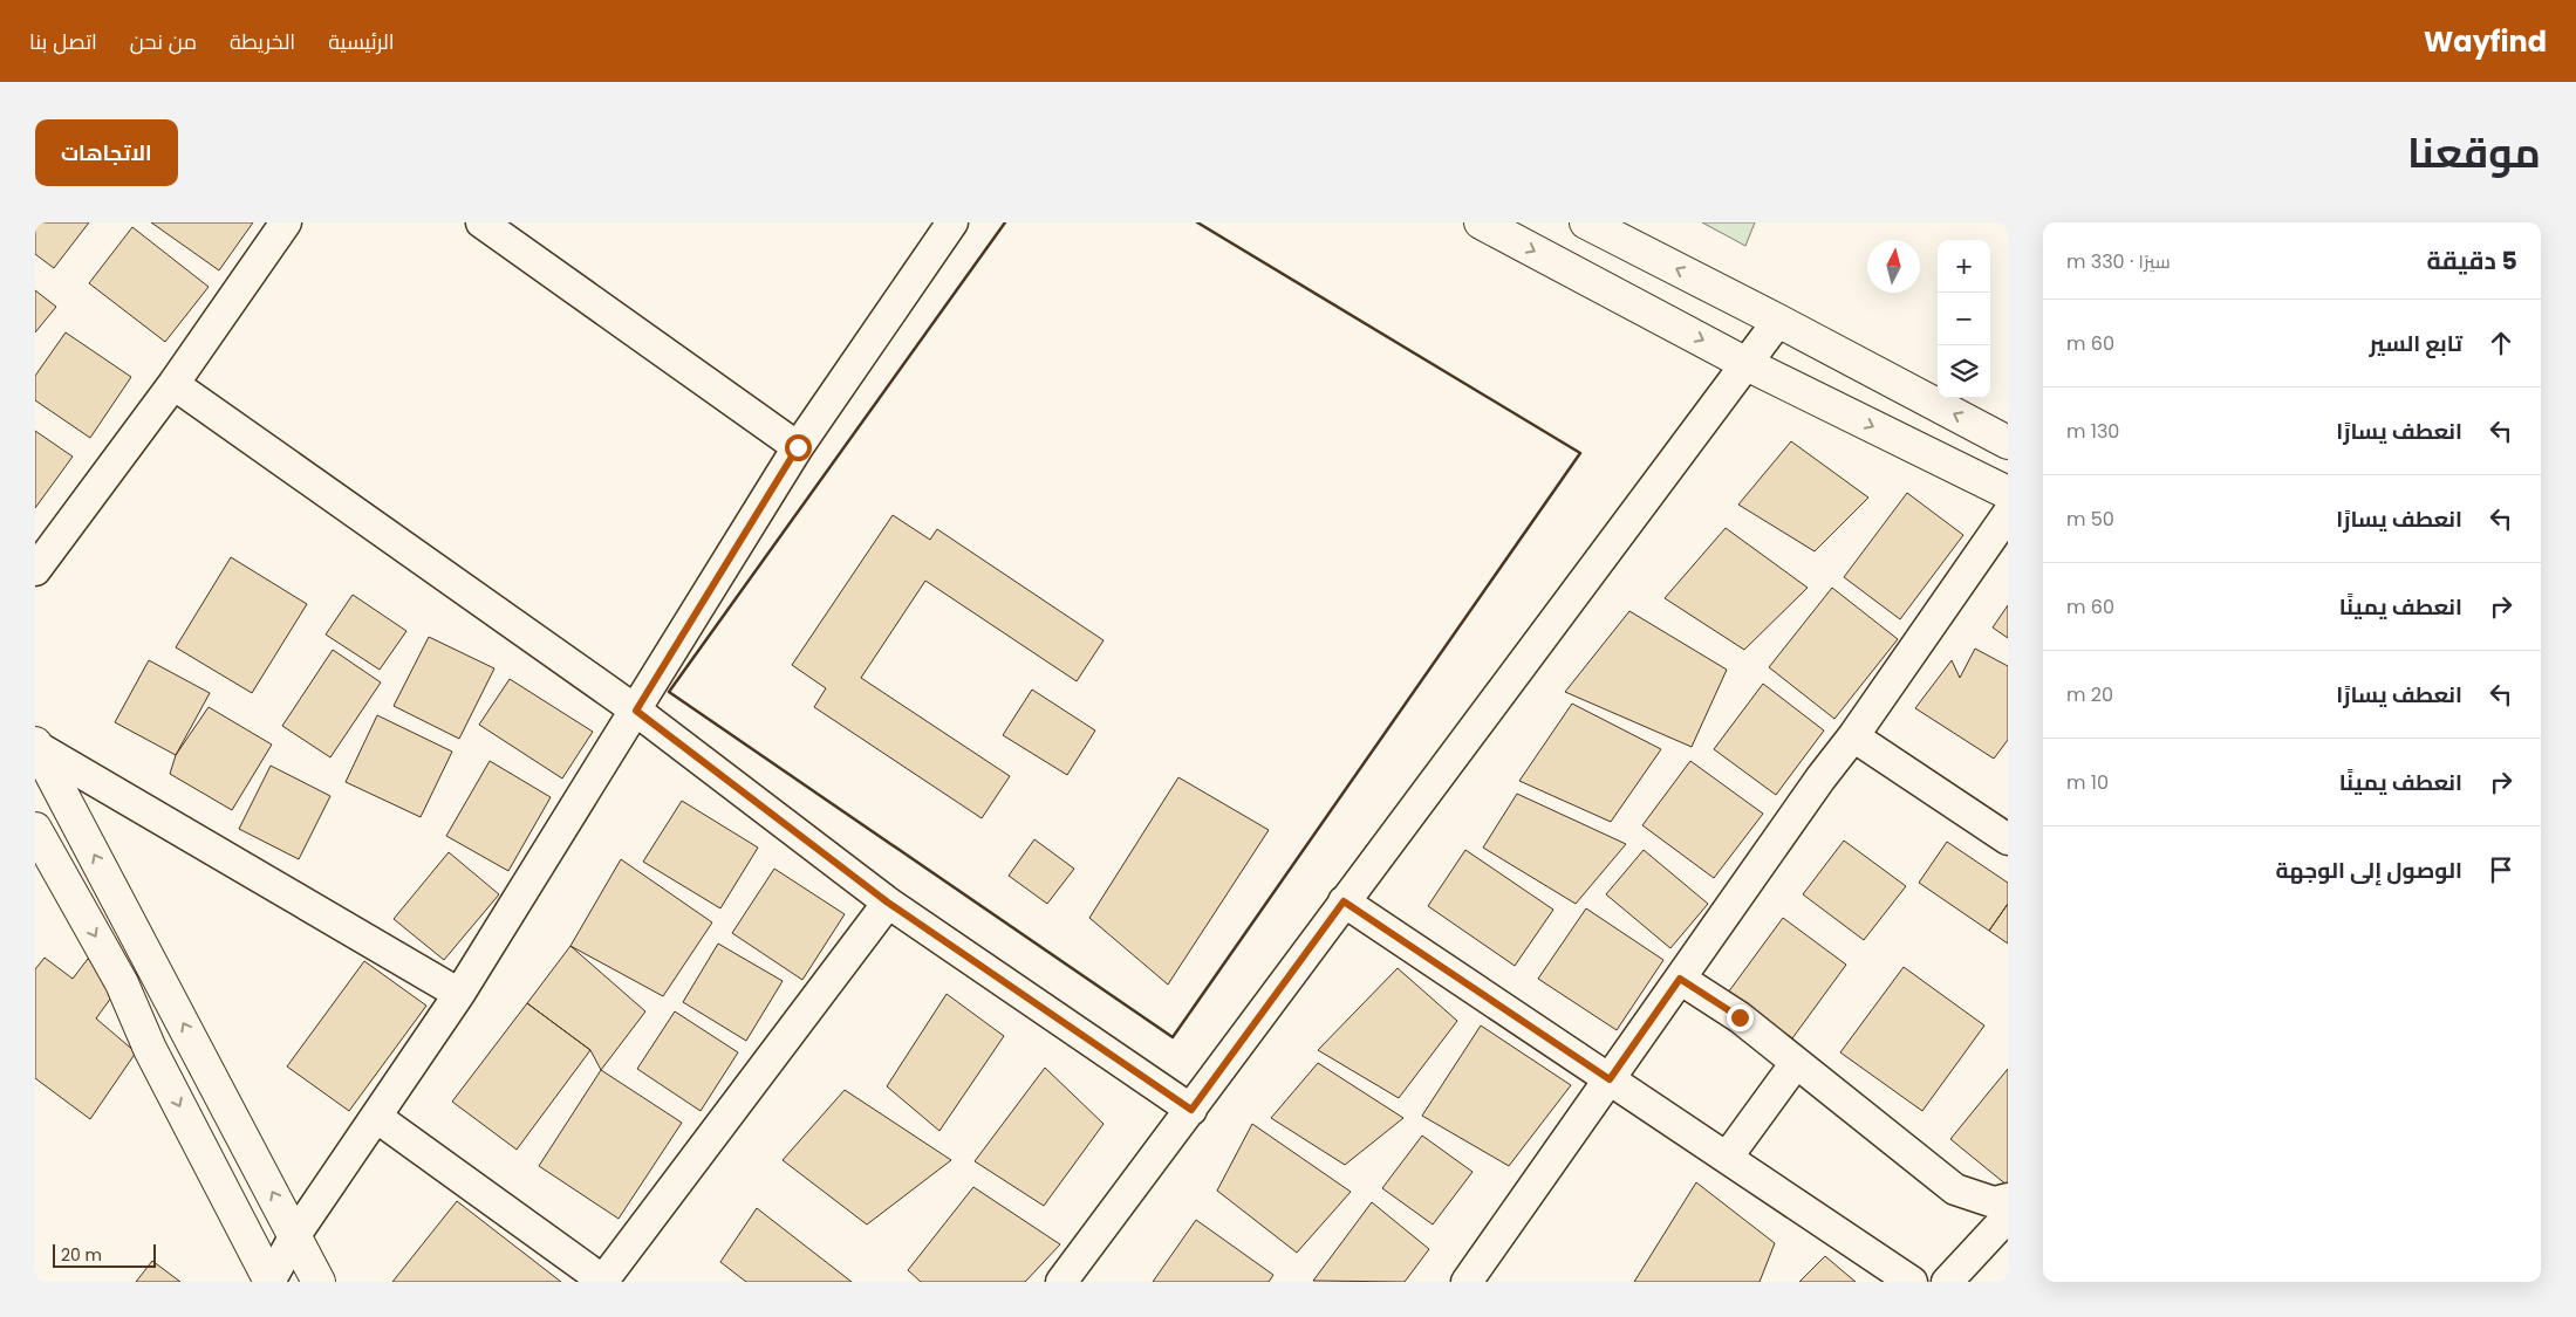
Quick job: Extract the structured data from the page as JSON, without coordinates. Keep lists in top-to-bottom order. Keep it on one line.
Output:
{"scale_bar":"20 m","north":"top","page":{"header":"Wayfind","nav":["الرئيسية","الخريطة","من نحن","اتصل بنا"],"title":"موقعنا","buttons":"الاتجاهات","heading":["5 دقيقة","سيرًا · 330 m"],"map_buttons":["+","−"],"list":[["تابع السير","60 m"],["انعطف يسارًا","130 m"],["انعطف يسارًا","50 m"],["انعطف يمينًا","60 m"],["انعطف يسارًا","20 m"],["انعطف يمينًا","10 m"],"الوصول إلى الوجهة"],"scale":"20 m"}}
